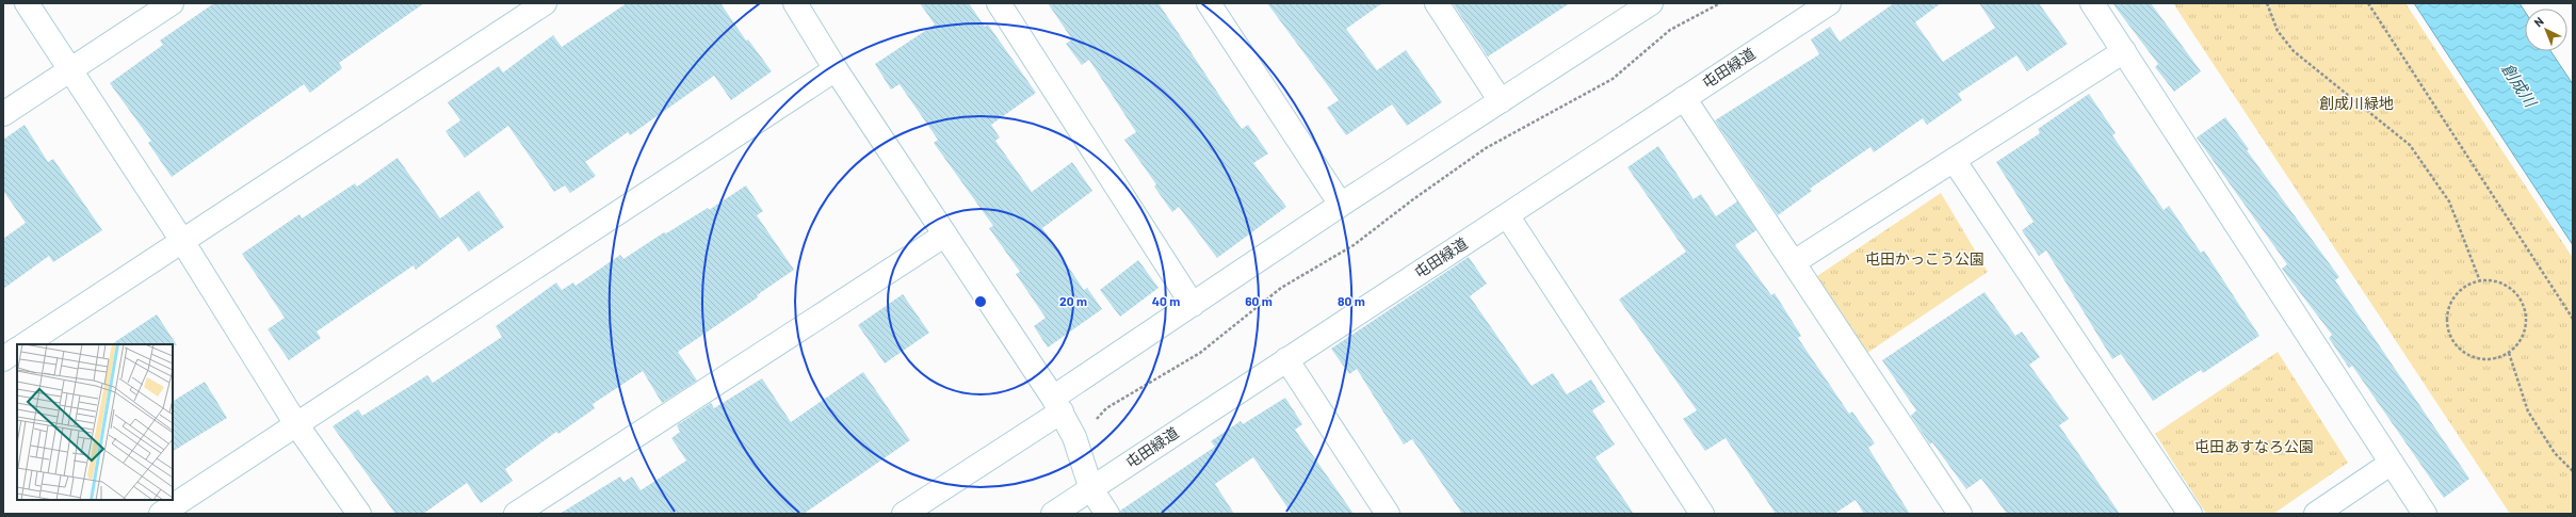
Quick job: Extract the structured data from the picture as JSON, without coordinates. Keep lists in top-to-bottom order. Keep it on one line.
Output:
{"streets":{"street":["屯田緑道"]},"water":["創成川"],"parks":["創成川緑地","屯田かっこう公園","屯田あすなろ公園"],"north":"top left","rings":["20 m","40 m","60 m","80 m"]}
